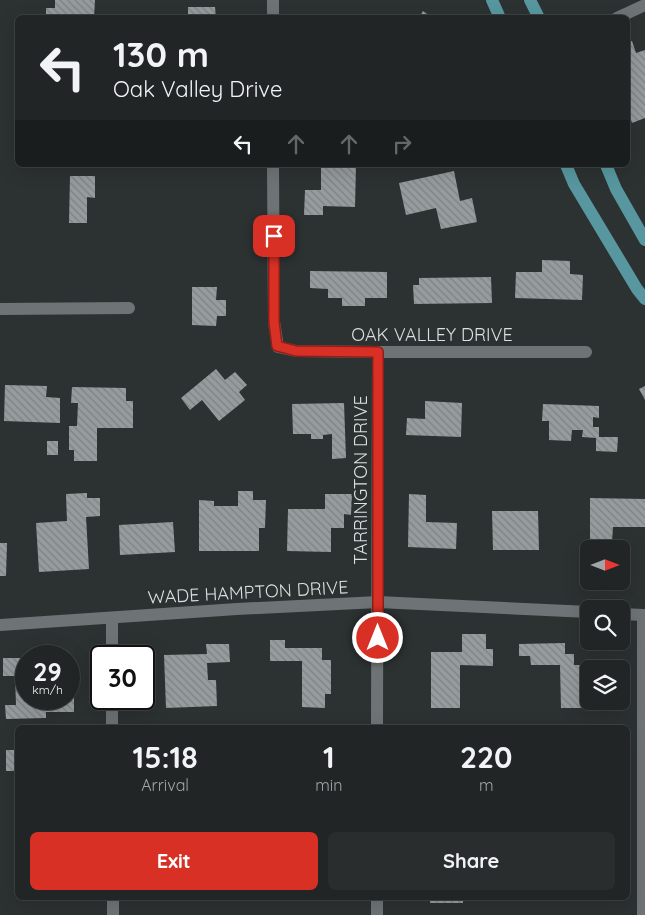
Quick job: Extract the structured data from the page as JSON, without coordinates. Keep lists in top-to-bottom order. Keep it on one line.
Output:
{"streets":{"street":["OAK VALLEY DRIVE","TARRINGTON DRIVE","WADE HAMPTON DRIVE"]},"crossings":[["OAK VALLEY DRIVE","TARRINGTON DRIVE"],["TARRINGTON DRIVE","WADE HAMPTON DRIVE"]],"north":"right","page":{"turn":["130 m","Oak Valley Drive"],"speed":"29 km/h","limit":"30","eta":["15:18","Arrival","1","min","220","m"],"buttons":["Exit","Share"]}}
